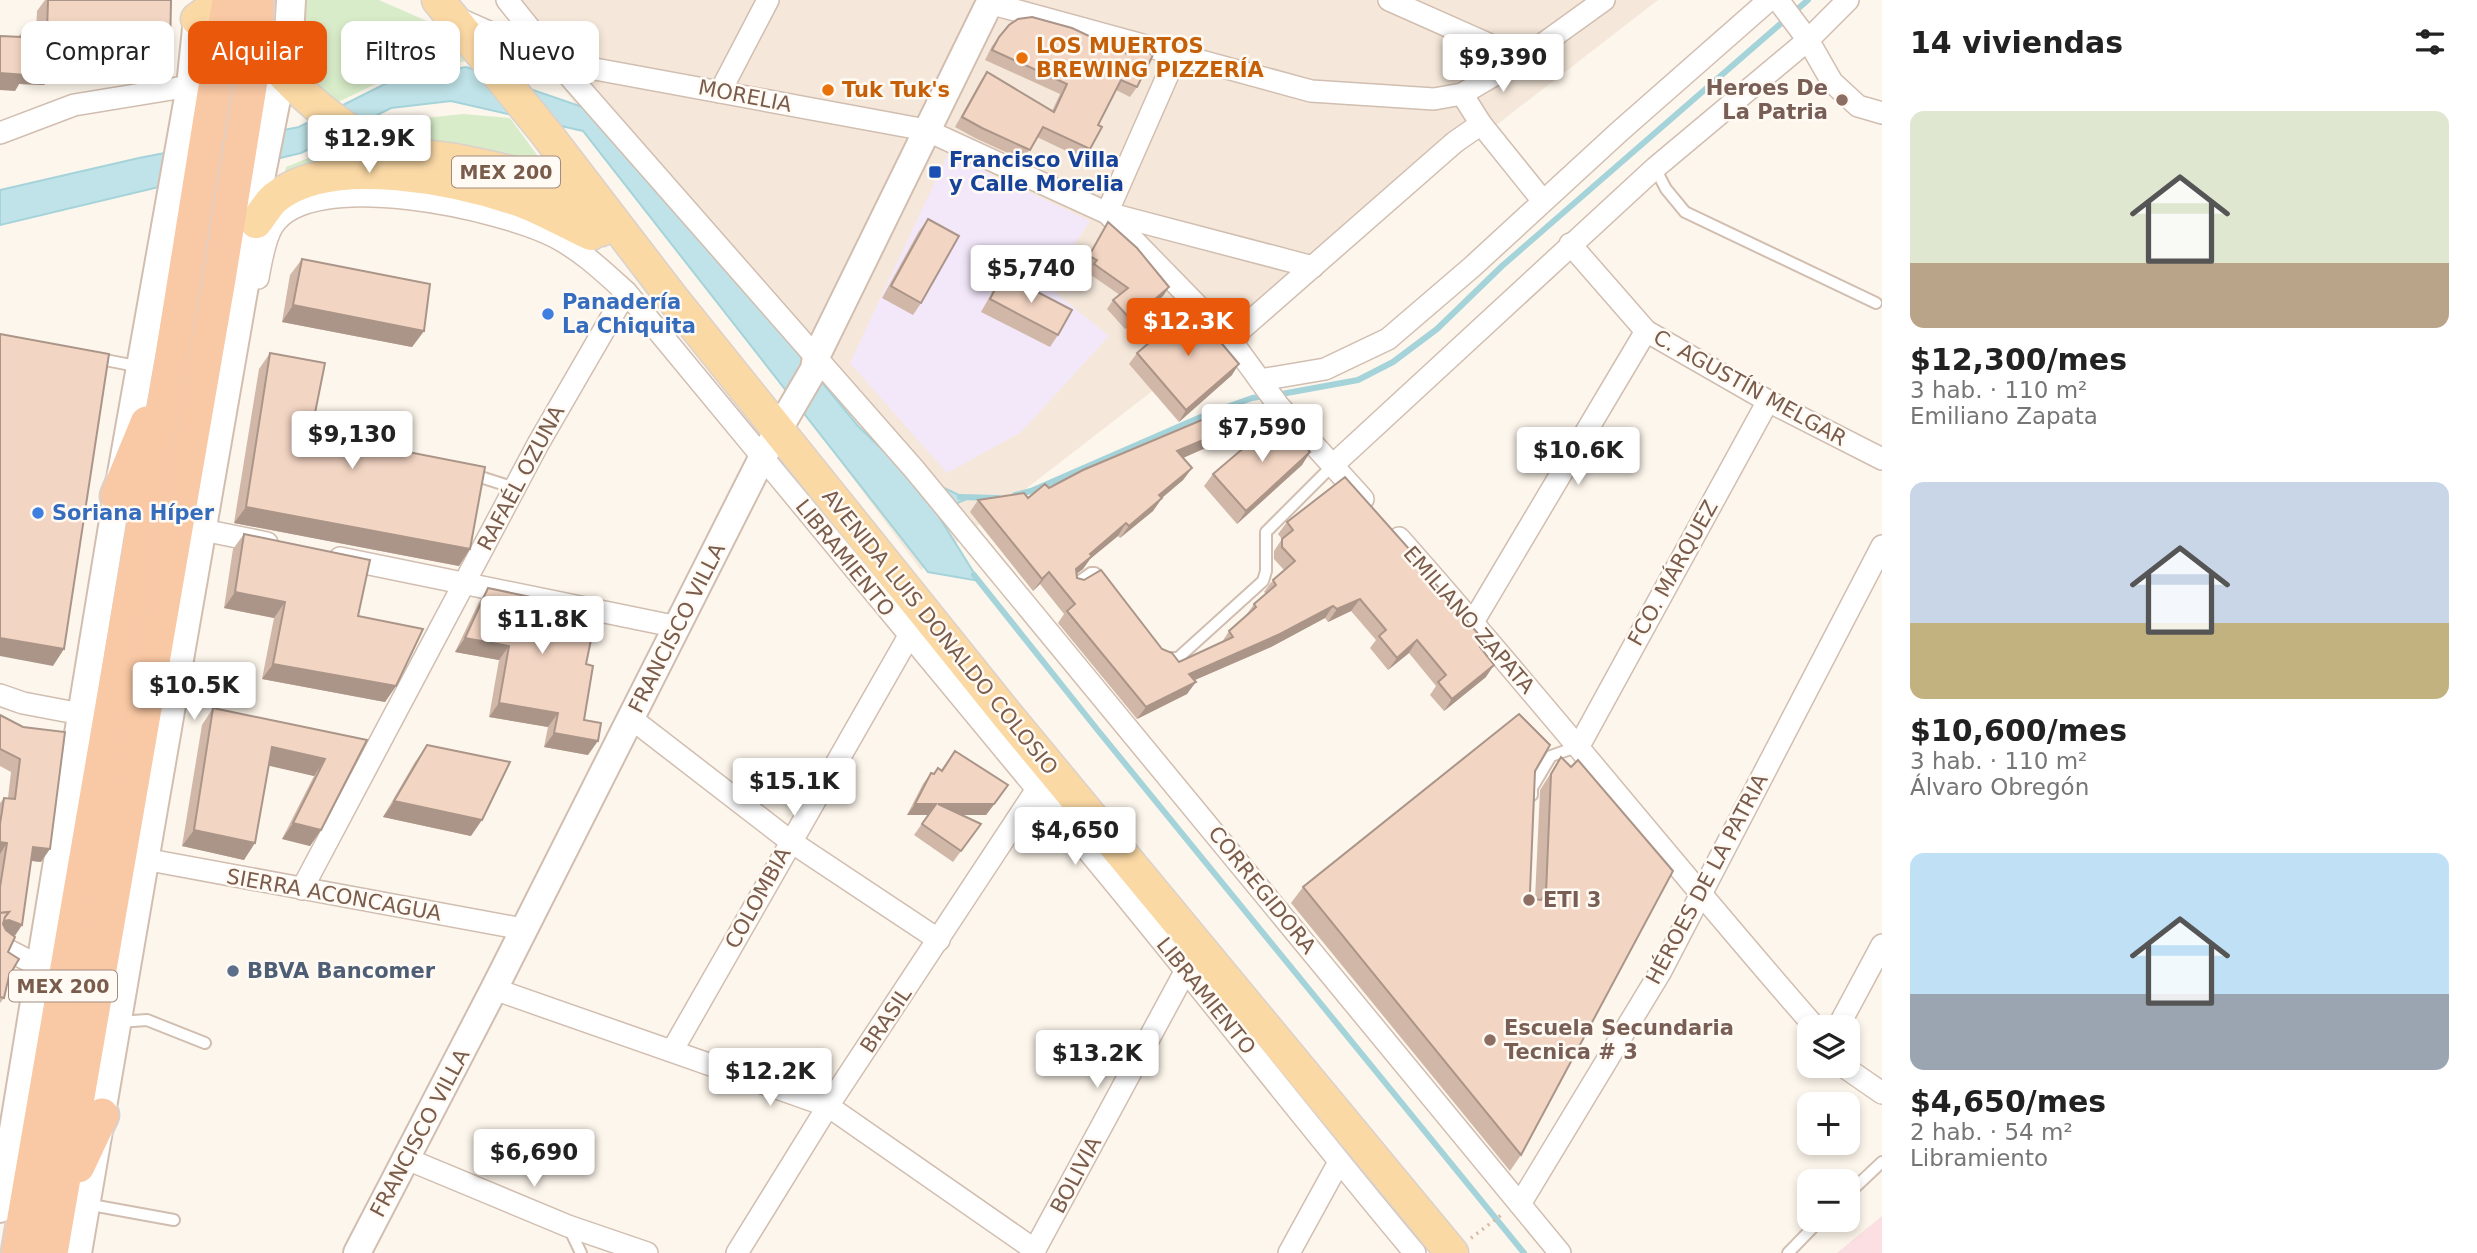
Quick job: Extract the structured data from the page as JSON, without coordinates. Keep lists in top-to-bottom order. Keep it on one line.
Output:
{"streets":{"highway":["MEX 200"],"main road":["AVENIDA LUIS DONALDO COLOSIO"],"street":["MORELIA","C. AGUSTÍN MELGAR","RAFAÉL OZUNA","LIBRAMIENTO","FCO. MÁRQUEZ","EMILIANO ZAPATA","FRANCISCO VILLA","HÉROES DE LA PATRIA","CORREGIDORA","SIERRA ACONCAGUA","COLOMBIA","BRASIL","BOLIVIA"]},"crossings":[["MORELIA","EMILIANO ZAPATA"],["MORELIA","FRANCISCO VILLA"],["MORELIA","AVENIDA LUIS DONALDO COLOSIO"],["C. AGUSTÍN MELGAR","FCO. MÁRQUEZ"],["RAFAÉL OZUNA","LIBRAMIENTO"],["RAFAÉL OZUNA","SIERRA ACONCAGUA"],["LIBRAMIENTO","FRANCISCO VILLA"],["LIBRAMIENTO","AVENIDA LUIS DONALDO COLOSIO"],["LIBRAMIENTO","COLOMBIA"],["LIBRAMIENTO","BRASIL"],["LIBRAMIENTO","BOLIVIA"],["FCO. MÁRQUEZ","EMILIANO ZAPATA"],["EMILIANO ZAPATA","FRANCISCO VILLA"],["EMILIANO ZAPATA","HÉROES DE LA PATRIA"],["FRANCISCO VILLA","AVENIDA LUIS DONALDO COLOSIO"],["FRANCISCO VILLA","CORREGIDORA"],["FRANCISCO VILLA","SIERRA ACONCAGUA"],["AVENIDA LUIS DONALDO COLOSIO","BOLIVIA"],["HÉROES DE LA PATRIA","CORREGIDORA"]],"places":{"other":["LOS MUERTOS BREWING PIZZERÍA","Tuk Tuk's","Heroes De La Patria","Panadería La Chiquita","Soriana Híper","ETI 3","BBVA Bancomer","Escuela Secundaria Tecnica # 3"],"transit":["Francisco Villa y Calle Morelia"]},"page":{"heading":"14 viviendas","chip":["Comprar","Alquilar","Filtros","Nuevo"],"price":["$9,390","$12.9K","$5,740","$12.3K","$7,590","$9,130","$10.6K","$11.8K","$10.5K","$15.1K","$4,650","$13.2K","$12.2K","$6,690"],"list":[{"name":"$12,300/mes","note":"3 hab. · 110 m² · Emiliano Zapata"},{"name":"$10,600/mes","note":"3 hab. · 110 m² · Álvaro Obregón"},{"name":"$4,650/mes","note":"2 hab. · 54 m² · Libramiento"}],"map_buttons":["+","−"]}}
